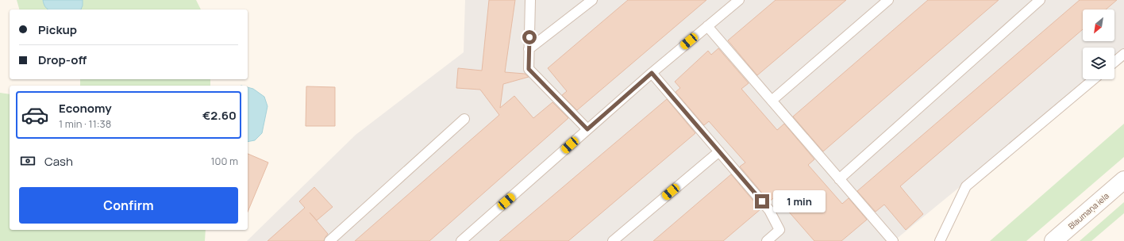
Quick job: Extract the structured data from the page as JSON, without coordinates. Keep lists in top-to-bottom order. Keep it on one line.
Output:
{"streets":{"street":["Blaumaņa iela"]},"north":"bottom left","page":{"banner":["Pickup","Drop-off"],"list":[{"name":"Economy","note":"1 min · 11:38","value":"€2.60"}],"pay":["Cash","100 m"],"buttons":"Confirm","bubble":"1 min"}}
